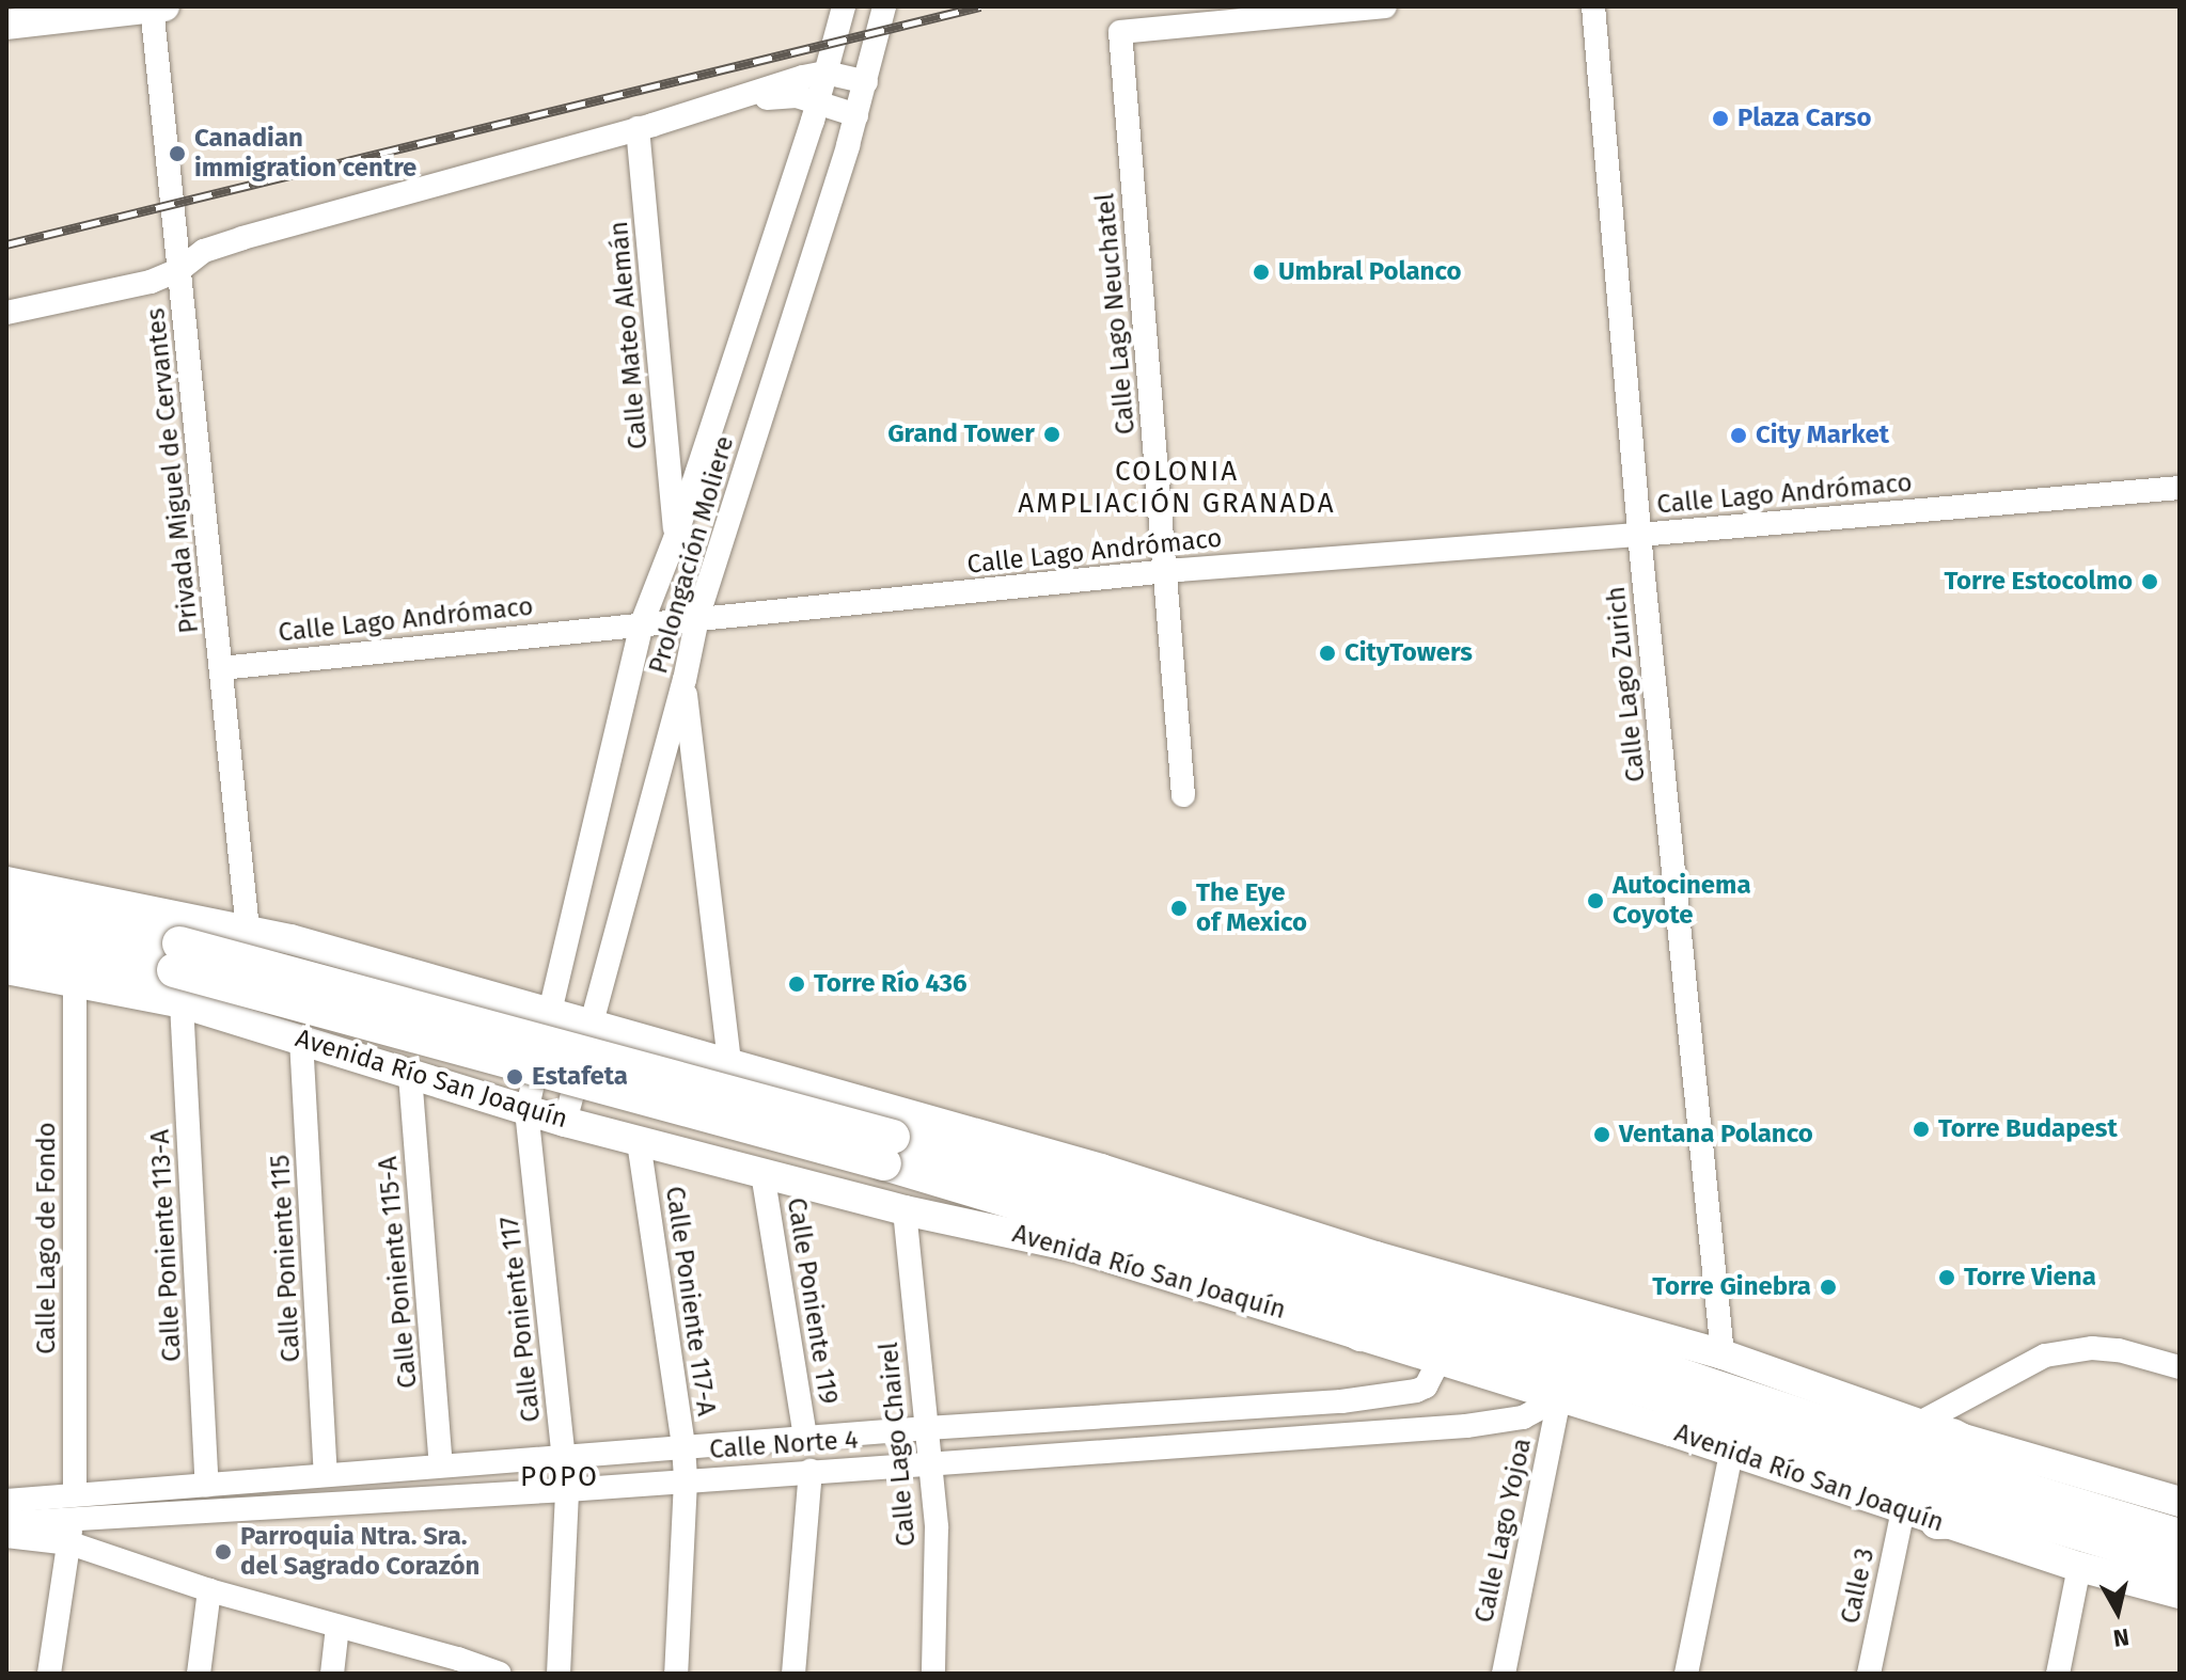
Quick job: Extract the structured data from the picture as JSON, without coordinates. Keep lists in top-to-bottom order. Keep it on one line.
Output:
{"streets":{"highway":["Avenida Río San Joaquín"],"street":["Calle Lago Neuchatel","Calle Mateo Alemán","Privada Miguel de Cervantes","Calle Lago Andrómaco","Prolongación Moliere","Calle Lago Zurich","Calle Lago de Fondo","Calle Poniente 113-A","Calle Poniente 115","Calle Poniente 115-A","Calle Poniente 117-A","Calle Poniente 119","Calle Poniente 117","Calle Lago Chairel","Calle Norte 4","Calle Lago Yojoa","Calle 3"]},"crossings":[["Calle Lago Neuchatel","Calle Lago Andrómaco"],["Calle Mateo Alemán","Prolongación Moliere"],["Privada Miguel de Cervantes","Calle Lago Andrómaco"],["Calle Lago Andrómaco","Prolongación Moliere"],["Calle Lago Andrómaco","Calle Lago Zurich"],["Prolongación Moliere","Avenida Río San Joaquín"],["Prolongación Moliere","Calle Poniente 117"],["Avenida Río San Joaquín","Calle Lago de Fondo"],["Avenida Río San Joaquín","Calle Poniente 113-A"],["Avenida Río San Joaquín","Calle Poniente 115"],["Avenida Río San Joaquín","Calle Poniente 115-A"],["Avenida Río San Joaquín","Calle Poniente 117-A"],["Avenida Río San Joaquín","Calle Poniente 119"],["Avenida Río San Joaquín","Calle Poniente 117"],["Avenida Río San Joaquín","Calle Lago Chairel"],["Avenida Río San Joaquín","Calle Norte 4"],["Avenida Río San Joaquín","Calle Lago Yojoa"],["Avenida Río San Joaquín","Calle 3"],["Calle Lago de Fondo","Calle Norte 4"],["Calle Poniente 113-A","Calle Norte 4"],["Calle Poniente 115","Calle Norte 4"],["Calle Poniente 115-A","Calle Norte 4"],["Calle Poniente 117-A","Calle Norte 4"],["Calle Poniente 119","Calle Norte 4"],["Calle Poniente 117","Calle Norte 4"],["Calle Lago Chairel","Calle Norte 4"],["Calle Norte 4","Calle Lago Yojoa"]],"districts":["COLONIA AMPLIACIÓN GRANADA","POPO"],"places":["Plaza Carso","Canadian immigration centre","Umbral Polanco","Grand Tower","City Market","Torre Estocolmo","CityTowers","Autocinema Coyote","The Eye of Mexico","Torre Río 436","Estafeta","Torre Budapest","Ventana Polanco","Torre Viena","Torre Ginebra","Parroquia Ntra. Sra. del Sagrado Corazón"],"north":"bottom"}
